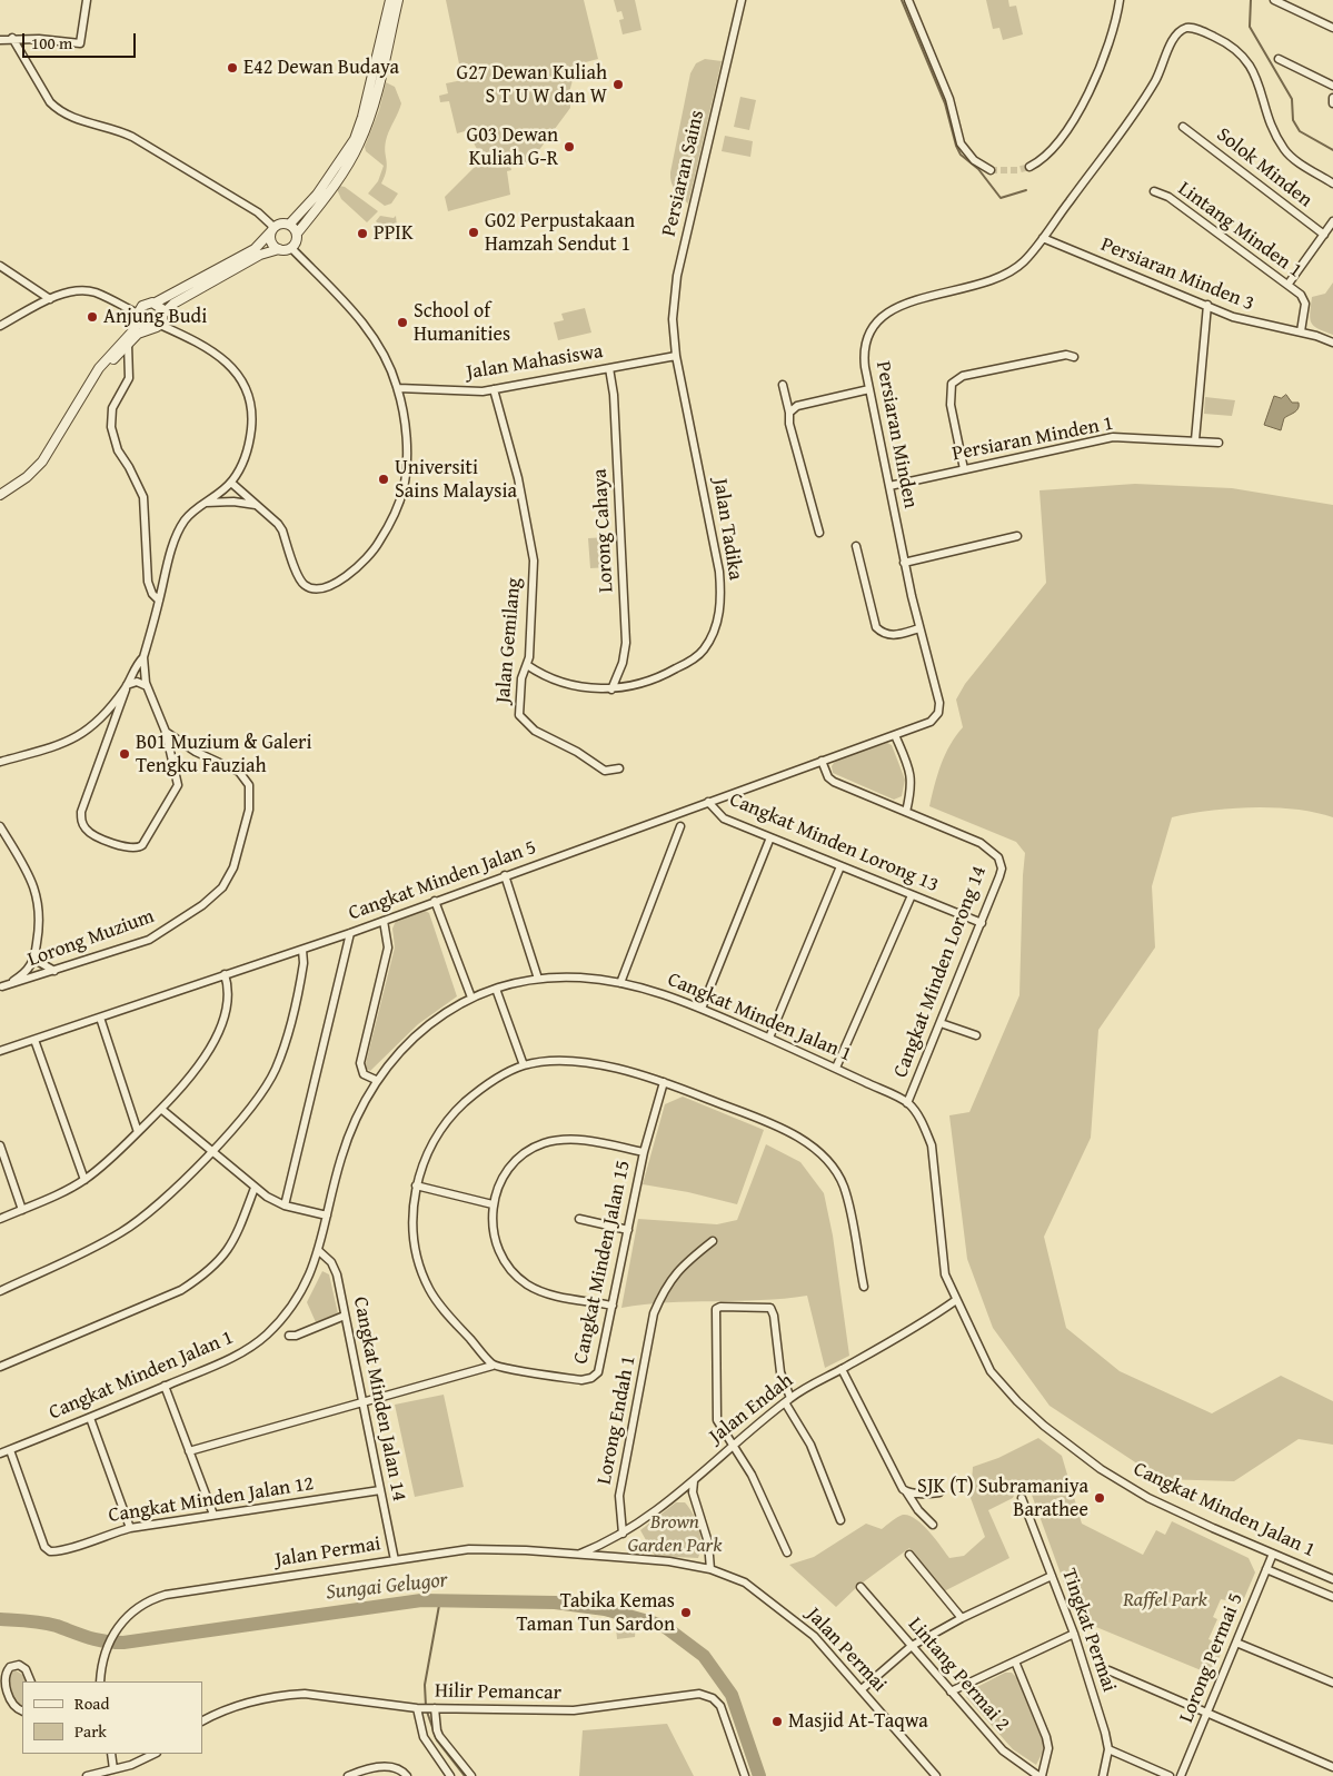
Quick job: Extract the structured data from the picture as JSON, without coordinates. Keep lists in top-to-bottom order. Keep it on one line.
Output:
{"streets":{"street":["Solok Minden","Persiaran Sains","Lintang Minden 1","Persiaran Minden 3","Jalan Mahasiswa","Persiaran Minden","Persiaran Minden 1","Jalan Tadika","Lorong Cahaya","Jalan Gemilang","Cangkat Minden Lorong 13","Cangkat Minden Jalan 5","Lorong Muzium","Cangkat Minden Lorong 14","Cangkat Minden Jalan 1","Cangkat Minden Jalan 15","Cangkat Minden Jalan 14","Jalan Endah","Lorong Endah 1","Cangkat Minden Jalan 12","Jalan Permai","Tingkat Permai","Lorong Permai 5","Lintang Permai 2","Hilir Pemancar"]},"crossings":[["Persiaran Sains","Jalan Mahasiswa"],["Persiaran Sains","Jalan Tadika"],["Lintang Minden 1","Persiaran Minden 3"],["Persiaran Minden 3","Persiaran Minden"],["Jalan Mahasiswa","Jalan Tadika"],["Jalan Mahasiswa","Lorong Cahaya"],["Jalan Mahasiswa","Jalan Gemilang"],["Persiaran Minden","Persiaran Minden 1"],["Persiaran Minden","Cangkat Minden Jalan 5"],["Jalan Tadika","Lorong Cahaya"],["Jalan Tadika","Jalan Gemilang"],["Cangkat Minden Lorong 13","Cangkat Minden Jalan 5"],["Cangkat Minden Lorong 13","Cangkat Minden Lorong 14"],["Cangkat Minden Jalan 5","Cangkat Minden Lorong 14"],["Cangkat Minden Lorong 14","Cangkat Minden Jalan 1"],["Cangkat Minden Jalan 1","Cangkat Minden Jalan 14"],["Cangkat Minden Jalan 1","Jalan Endah"],["Cangkat Minden Jalan 1","Cangkat Minden Jalan 12"],["Cangkat Minden Jalan 1","Lorong Permai 5"],["Cangkat Minden Jalan 14","Cangkat Minden Jalan 12"],["Cangkat Minden Jalan 14","Jalan Permai"],["Jalan Endah","Lorong Endah 1"],["Jalan Endah","Jalan Permai"]],"water":["Sungai Gelugor"],"parks":["Brown Garden Park","Raffel Park"],"places":["E42 Dewan Budaya","G27 Dewan Kuliah S T U W dan W","G03 Dewan Kuliah G-R","G02 Perpustakaan Hamzah Sendut 1","PPIK","Anjung Budi","School of Humanities","Universiti Sains Malaysia","B01 Muzium & Galeri Tengku Fauziah","SJK (T) Subramaniya Barathee","Tabika Kemas Taman Tun Sardon","Masjid At-Taqwa"],"legend":["Road","Park"],"scale_bar":"100 m"}
